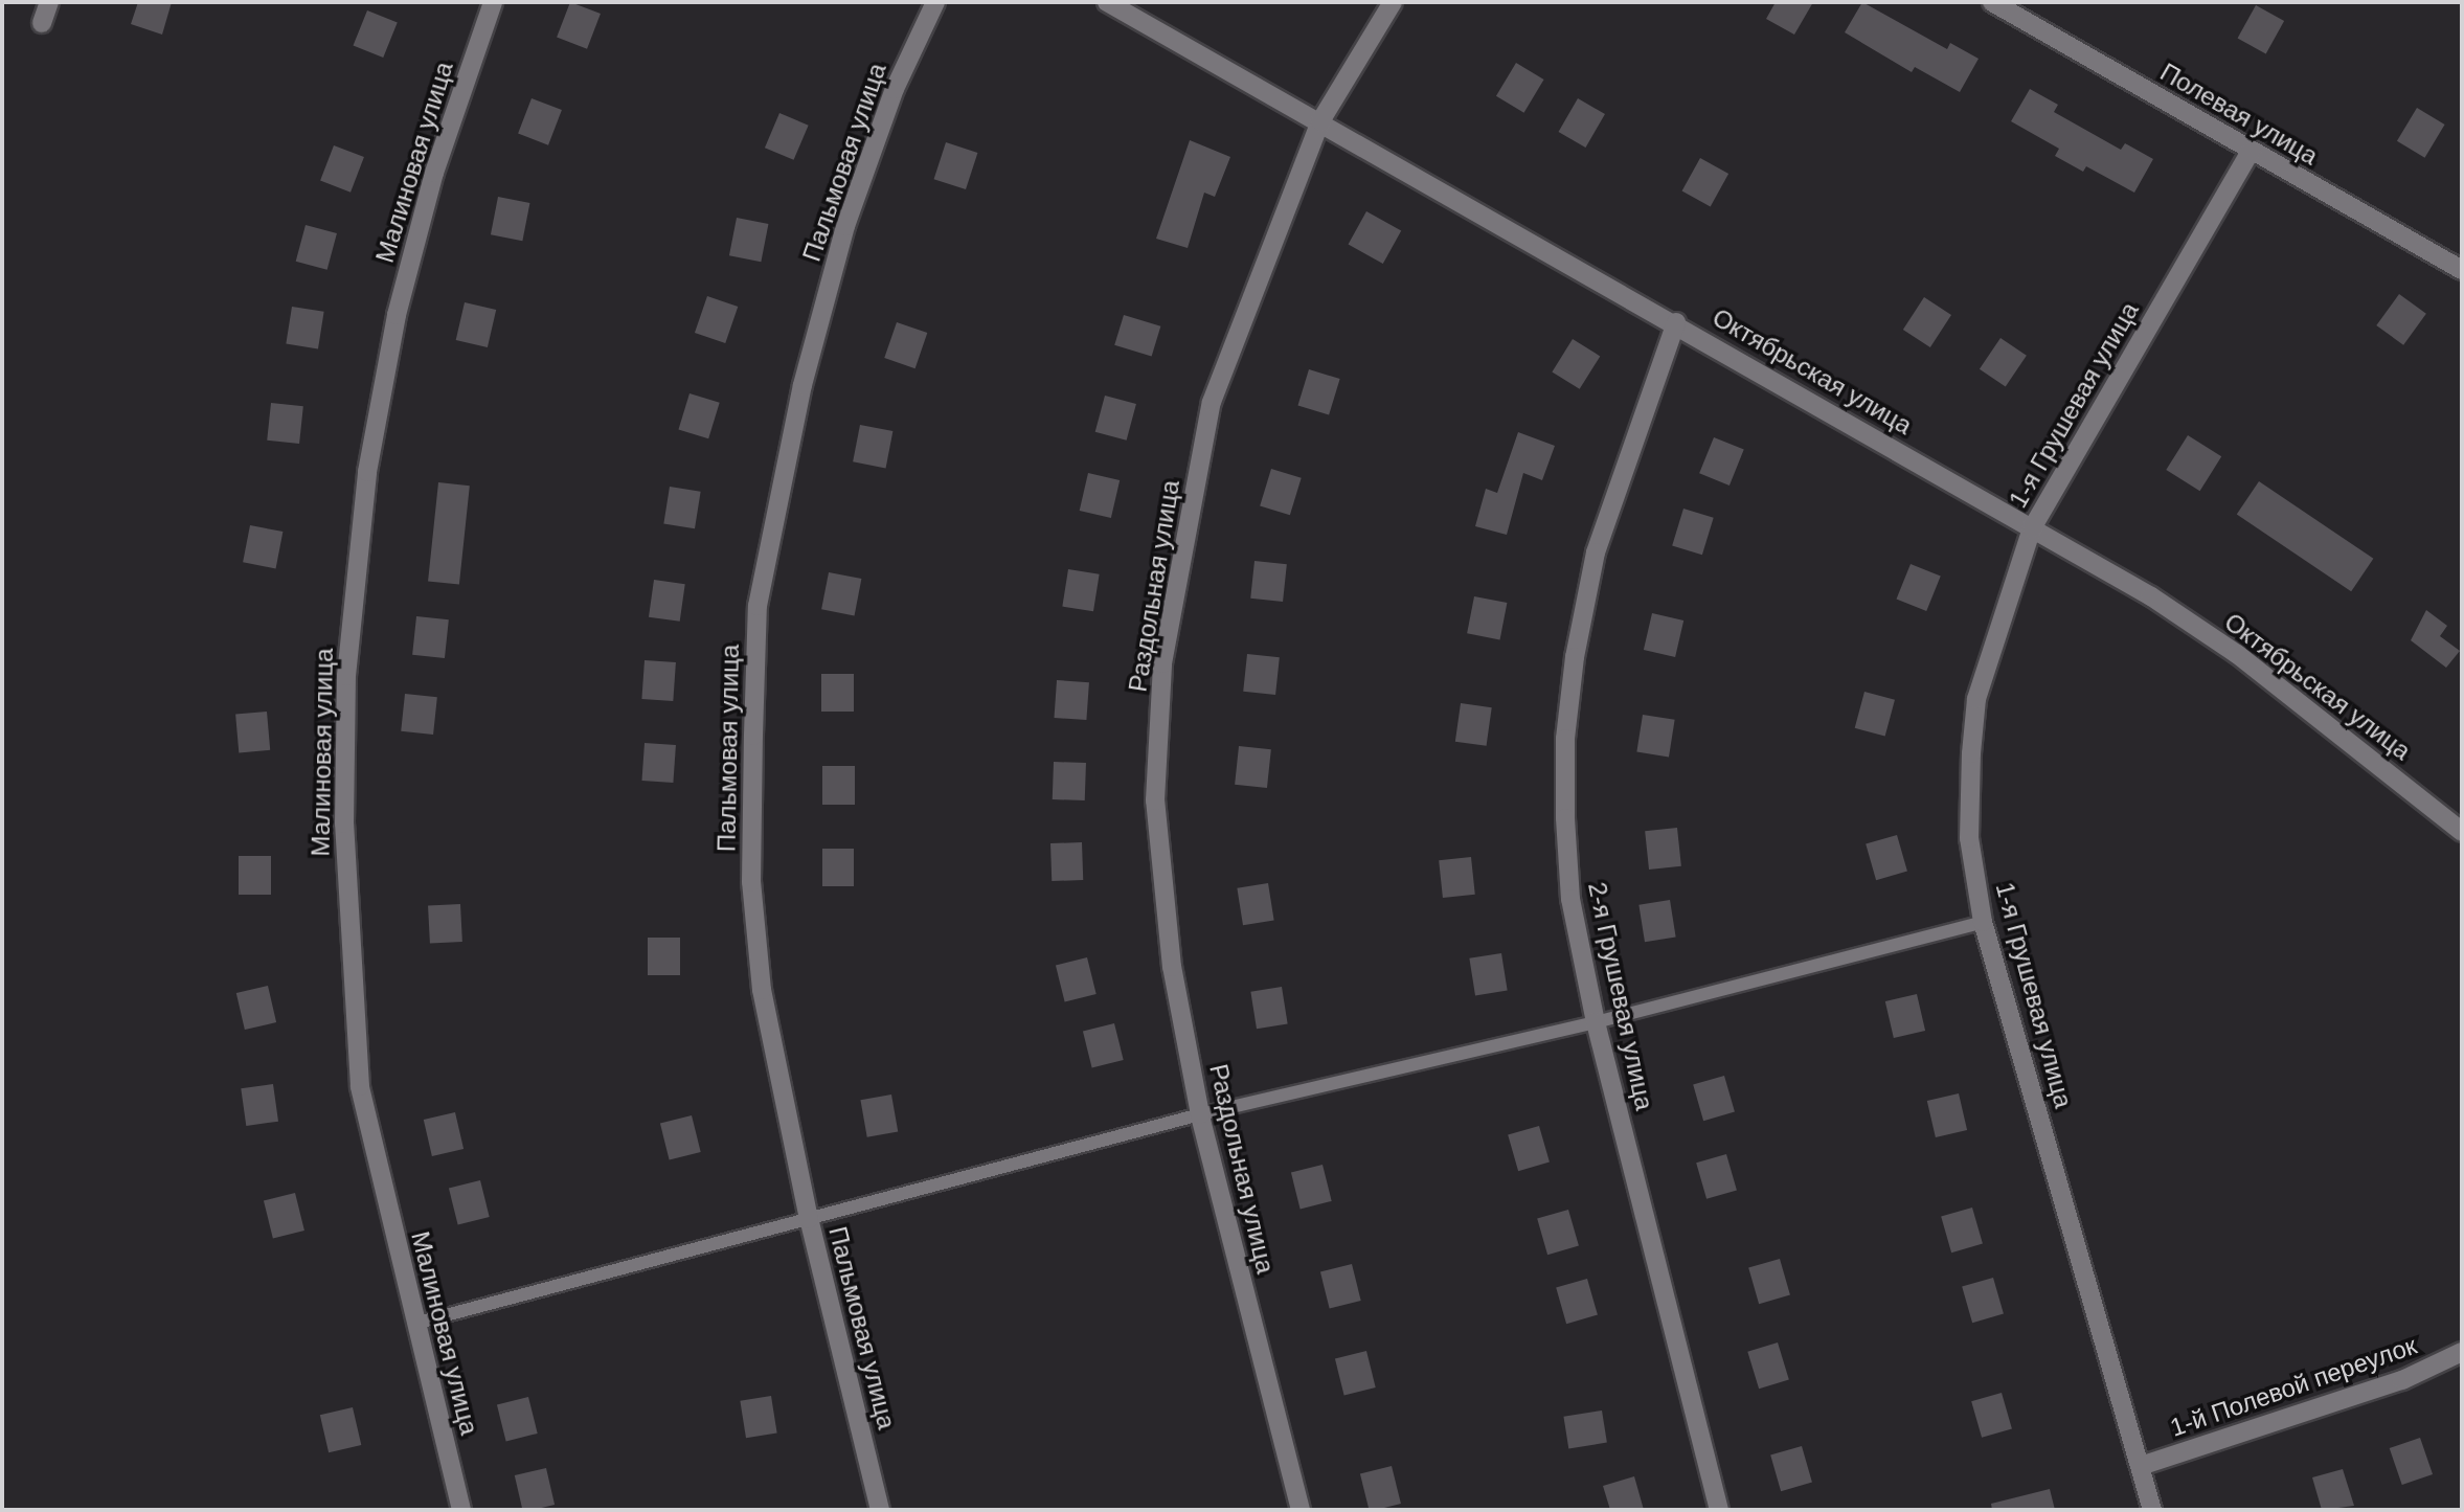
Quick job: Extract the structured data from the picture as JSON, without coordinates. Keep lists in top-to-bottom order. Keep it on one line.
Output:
{"streets":{"street":["Полевая улица","Малиновая улица","Пальмовая улица","Октябрьская улица","1-я Грушевая улица","Раздольная улица","2-я Грушевая улица","1-й Полевой переулок"]},"crossings":[["Полевая улица","1-я Грушевая улица"],["Октябрьская улица","1-я Грушевая улица"],["Октябрьская улица","Раздольная улица"],["Октябрьская улица","2-я Грушевая улица"],["1-я Грушевая улица","1-й Полевой переулок"]]}
